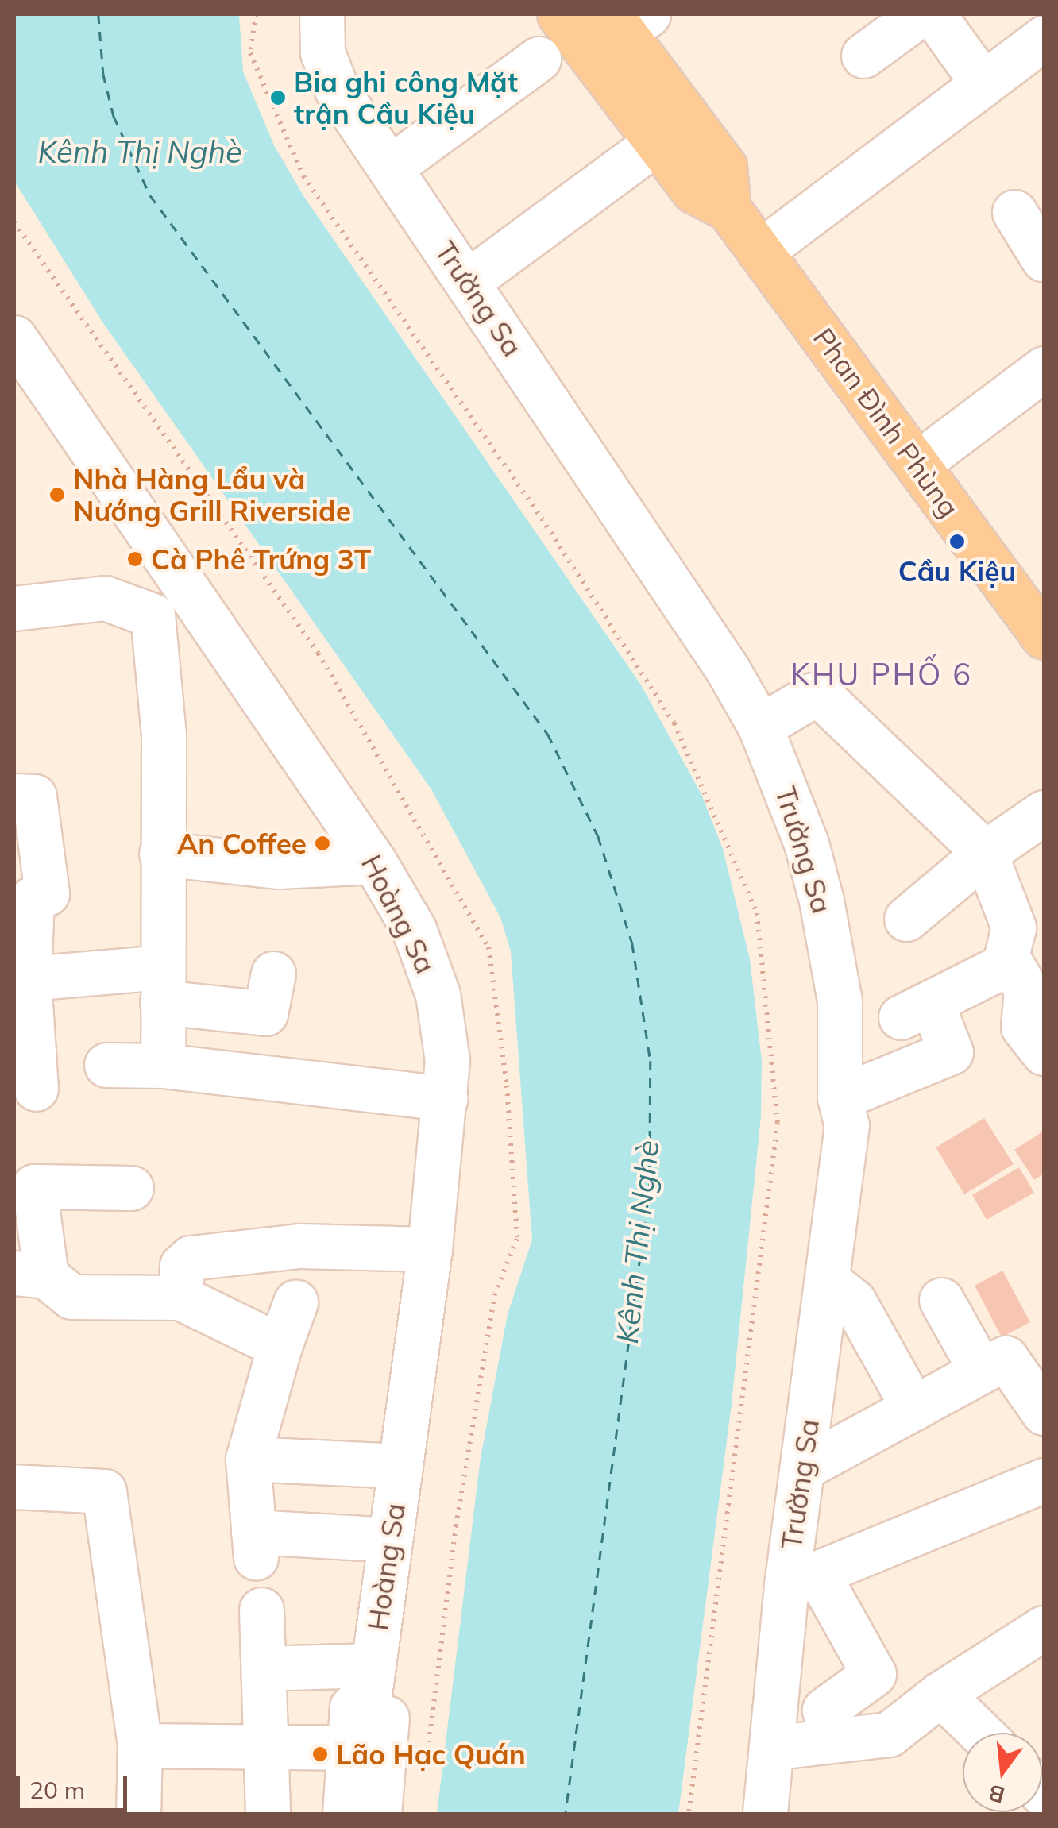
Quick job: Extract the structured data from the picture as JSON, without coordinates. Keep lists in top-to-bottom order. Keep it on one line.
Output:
{"streets":{"main road":["Phan Đình Phùng"],"street":["Trường Sa","Hoàng Sa"]},"districts":["KHU PHỐ 6"],"water":["Kênh Thị Nghè"],"places":["Bia ghi công Mặt trận Cầu Kiệu","Nhà Hàng Lẩu và Nướng Grill Riverside","Cầu Kiệu","Cà Phê Trứng 3T","An Coffee","Lão Hạc Quán"],"scale_bar":"20 m","north":"bottom"}
